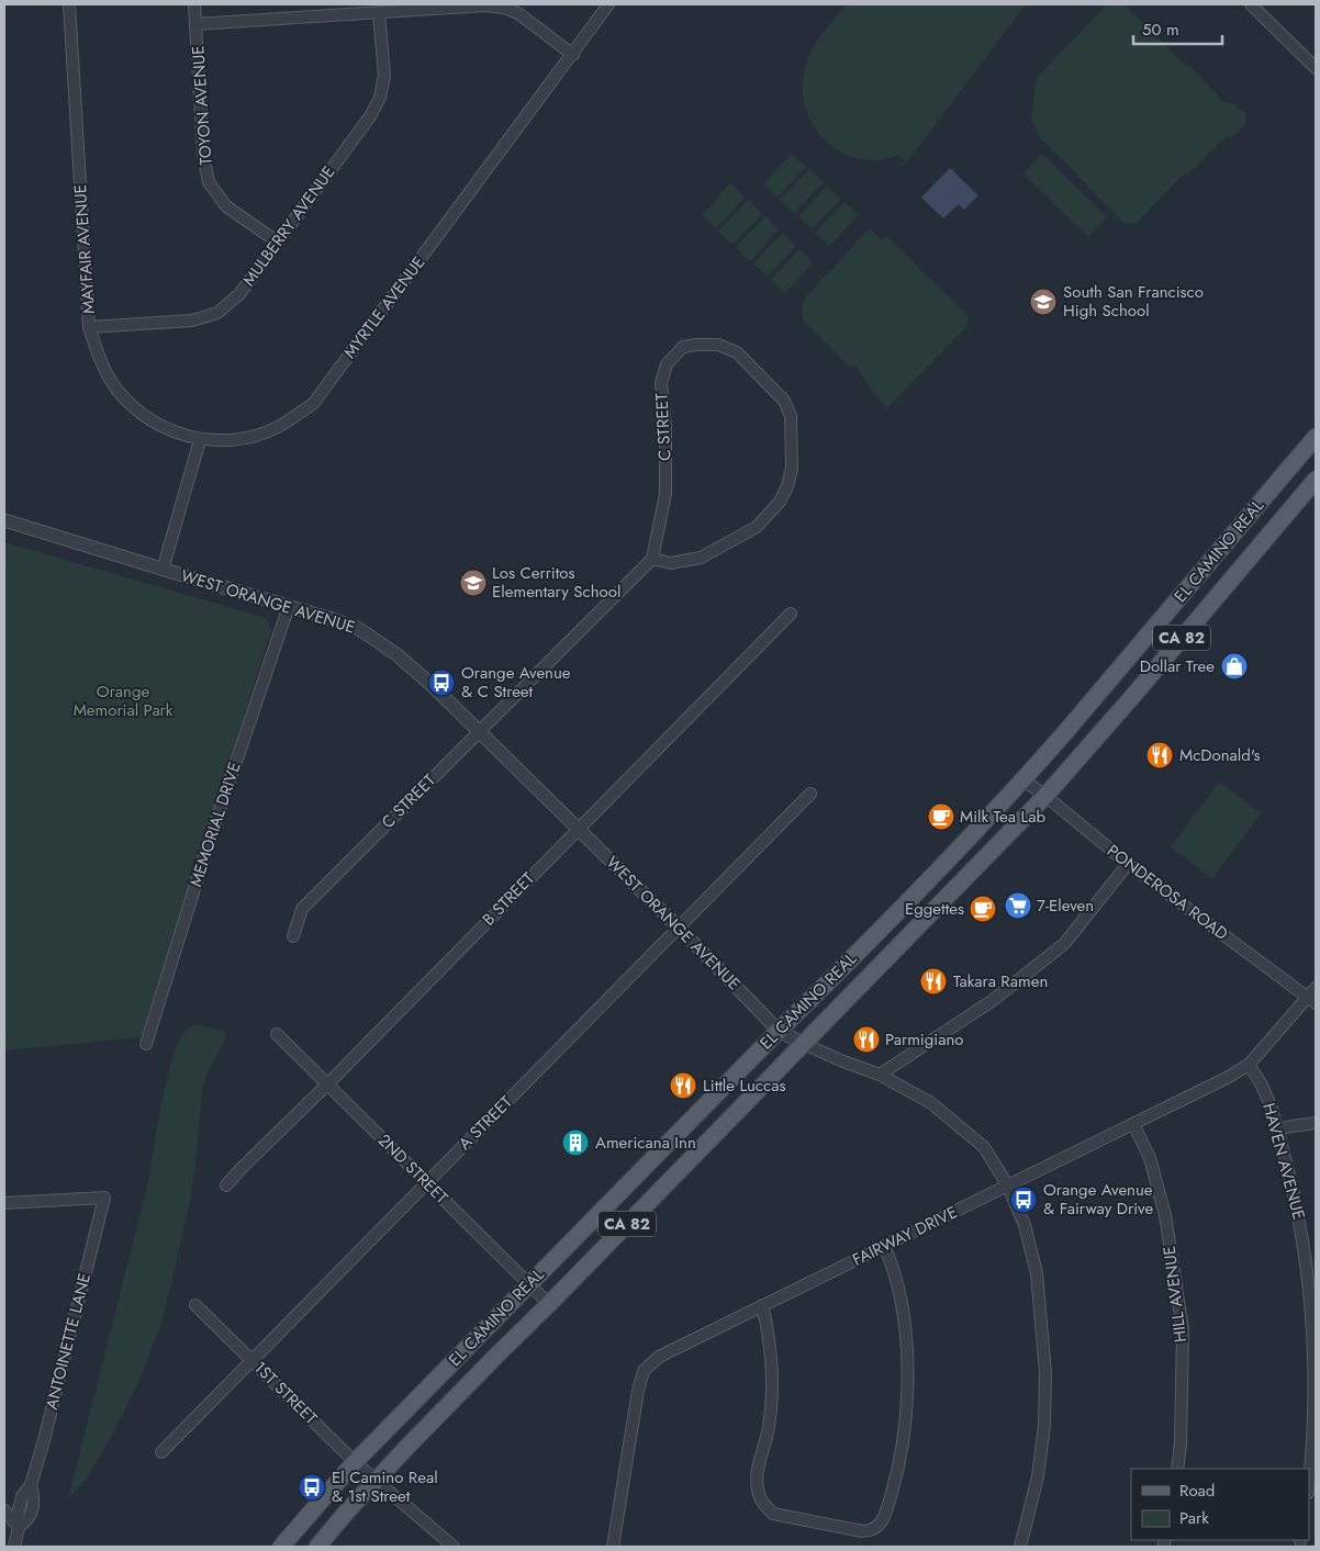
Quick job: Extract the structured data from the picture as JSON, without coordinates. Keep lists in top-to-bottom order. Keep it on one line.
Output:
{"streets":{"main road":["EL CAMINO REAL","CA 82"],"street":["TOYON AVENUE","MULBERRY AVENUE","MAYFAIR AVENUE","MYRTLE AVENUE","C STREET","WEST ORANGE AVENUE","MEMORIAL DRIVE","PONDEROSA ROAD","B STREET","A STREET","HAVEN AVENUE","2ND STREET","FAIRWAY DRIVE","HILL AVENUE","ANTOINETTE LANE","1ST STREET"]},"crossings":[["TOYON AVENUE","MULBERRY AVENUE"],["MULBERRY AVENUE","MAYFAIR AVENUE"],["MAYFAIR AVENUE","MYRTLE AVENUE"],["C STREET","WEST ORANGE AVENUE"],["EL CAMINO REAL","WEST ORANGE AVENUE"],["EL CAMINO REAL","PONDEROSA ROAD"],["EL CAMINO REAL","2ND STREET"],["EL CAMINO REAL","1ST STREET"],["WEST ORANGE AVENUE","MEMORIAL DRIVE"],["WEST ORANGE AVENUE","B STREET"],["WEST ORANGE AVENUE","A STREET"],["WEST ORANGE AVENUE","FAIRWAY DRIVE"],["PONDEROSA ROAD","FAIRWAY DRIVE"],["B STREET","2ND STREET"],["A STREET","2ND STREET"],["A STREET","1ST STREET"],["HAVEN AVENUE","FAIRWAY DRIVE"],["FAIRWAY DRIVE","HILL AVENUE"]],"parks":["Orange Memorial Park"],"places":{"school or university":["South San Francisco High School","Los Cerritos Elementary School"],"shop":["Dollar Tree"],"bus stop":["Orange Avenue & C Street","Orange Avenue & Fairway Drive","El Camino Real & 1st Street"],"restaurant":["McDonald's","Takara Ramen","Parmigiano","Little Luccas"],"cafe":["Milk Tea Lab","Eggettes"],"supermarket":["7-Eleven"],"building":["Americana Inn"]},"legend":["Road","Park"],"scale_bar":"50 m"}
